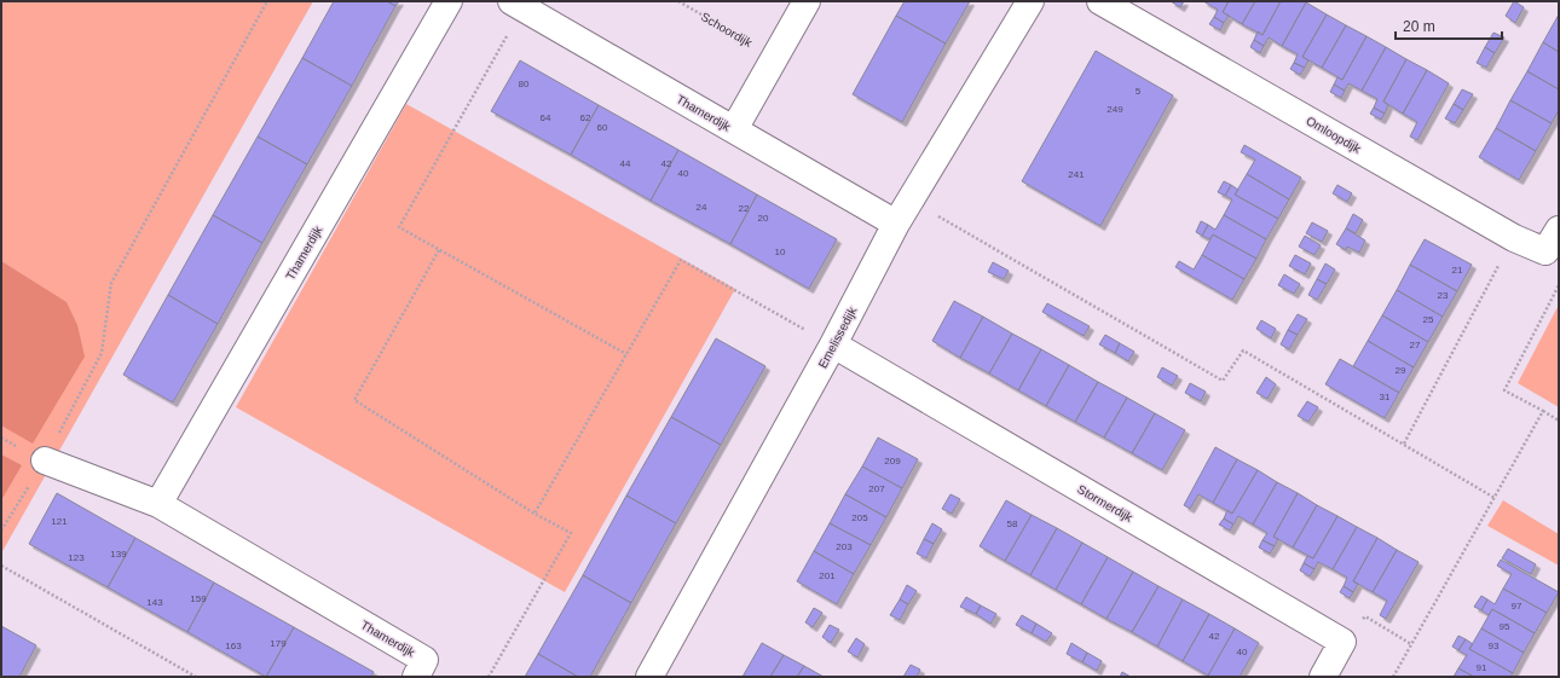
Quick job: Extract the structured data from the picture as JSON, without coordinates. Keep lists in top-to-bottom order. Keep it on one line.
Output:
{"streets":{"street":["Thamerdijk","Omloopdijk","Emelissedijk","Stormerdijk"],"path":["Schoordijk"]},"crossings":[["Thamerdijk","Emelissedijk"],["Emelissedijk","Stormerdijk"]],"house_numbers":["80","5","249","64","62","60","44","42","40","241","24","22","20","10","21","23","25","27","29","31","209","207","205","121","58","203","139","123","201","159","143","97","95","42","179","163","93","40","91"],"scale_bar":"20 m"}
